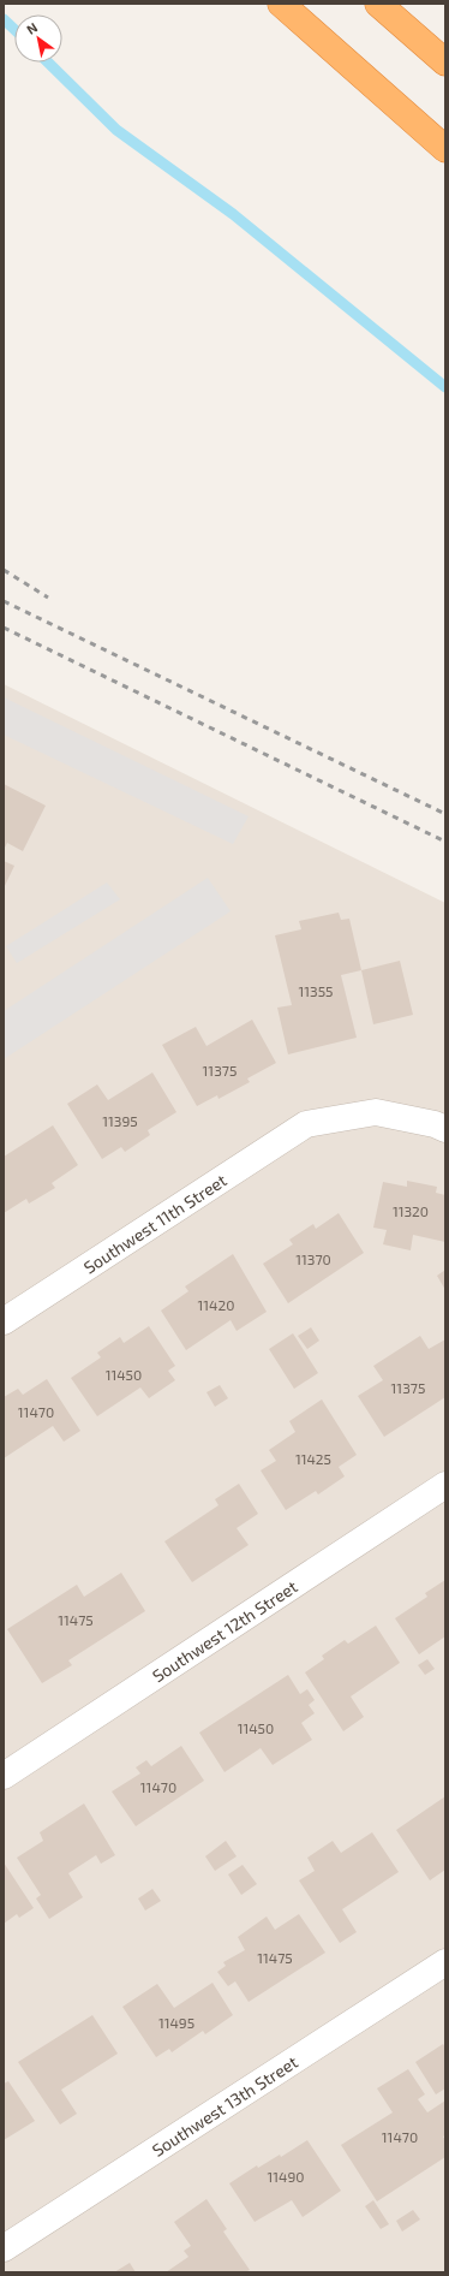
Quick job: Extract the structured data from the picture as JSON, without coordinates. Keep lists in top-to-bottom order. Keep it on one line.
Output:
{"streets":{"street":["Southwest 11th Street","Southwest 12th Street","Southwest 13th Street"]},"house_numbers":["11355","11375","11395","11320","11370","11420","11450","11375","11470","11425","11475","11450","11470","11475","11495","11470","11490"],"north":"top left"}
